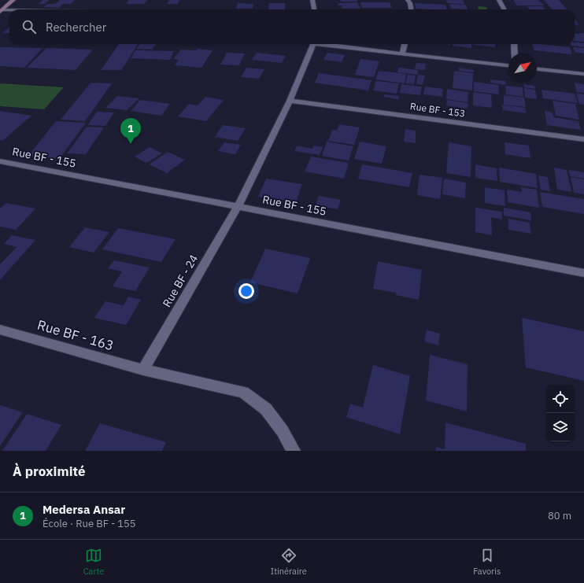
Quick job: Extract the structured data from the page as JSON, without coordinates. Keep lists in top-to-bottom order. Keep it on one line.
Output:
{"streets":{"street":["Rue BF - 153","Rue BF - 155","Rue BF - 24","Rue BF - 163"]},"crossings":[["Rue BF - 153","Rue BF - 24"],["Rue BF - 155","Rue BF - 24"],["Rue BF - 24","Rue BF - 163"]],"north":"top right","page":{"search":"Rechercher","pins":"1","heading":"À proximité","list":[{"mark":"1","name":"Medersa Ansar","note":"École · Rue BF - 155","value":"80 m"}],"nav":["Carte","Itinéraire","Favoris"]}}
